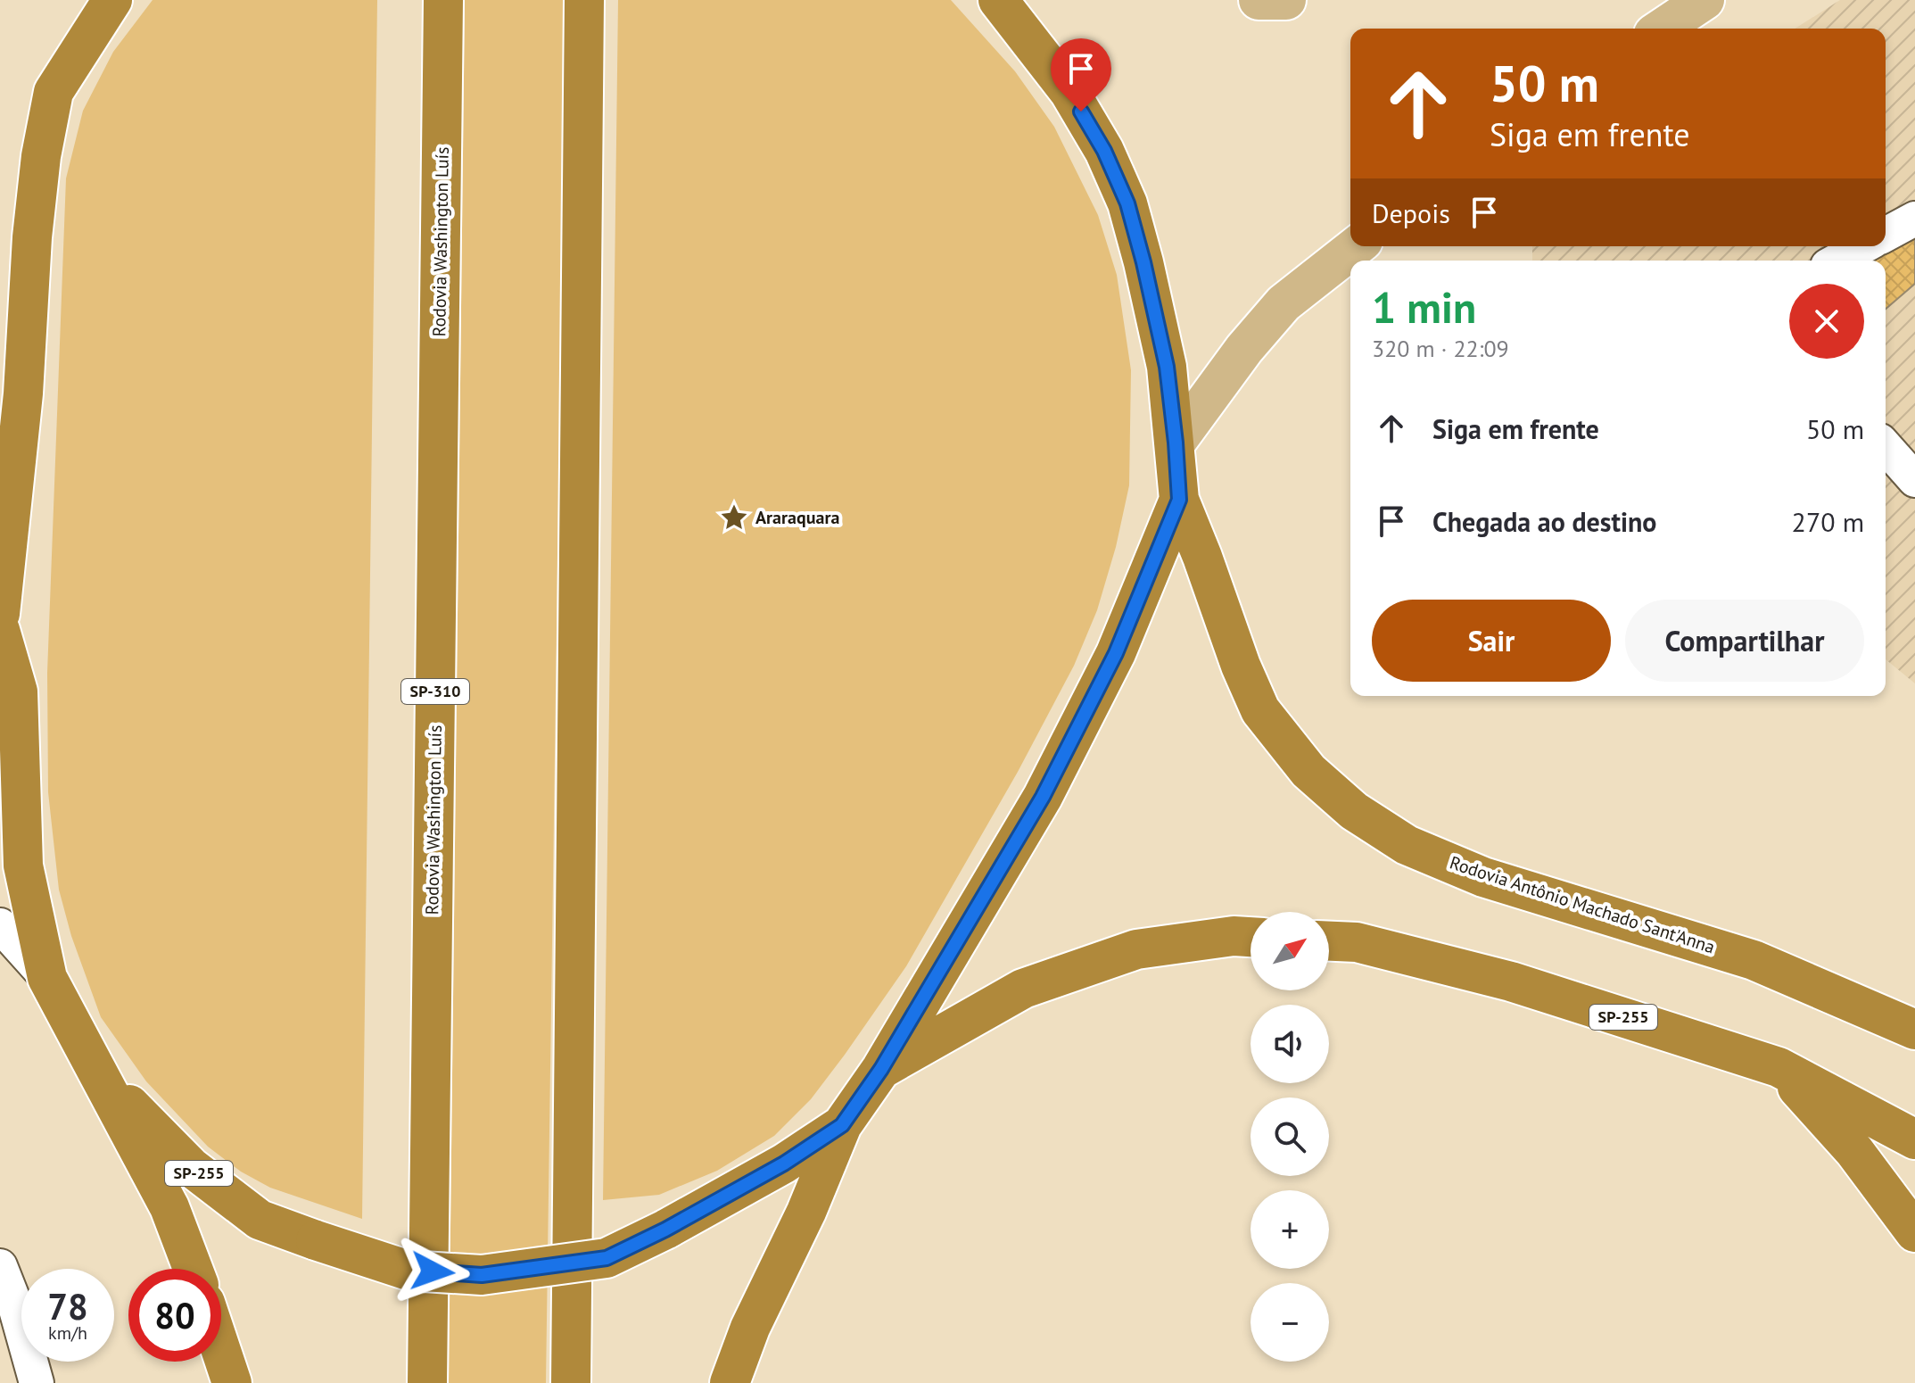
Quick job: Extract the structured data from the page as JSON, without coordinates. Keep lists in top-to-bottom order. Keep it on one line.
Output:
{"streets":{"highway":["Rodovia Washington Luís","SP-310","Rodovia Antônio Machado Sant'Anna","SP-255"]},"crossings":[["Rodovia Antônio Machado Sant'Anna","SP-255"]],"places":{"place":["Araraquara"]},"north":"top right","page":{"turn":["50 m","Siga em frente"],"then":"Depois","heading":["1 min","320 m · 22:09"],"list":[{"name":"Siga em frente","value":"50 m"},{"name":"Chegada ao destino","value":"270 m"}],"buttons":["Sair","Compartilhar"],"map_buttons":["+","−"],"speed":"78 km/h","limit":"80"}}
